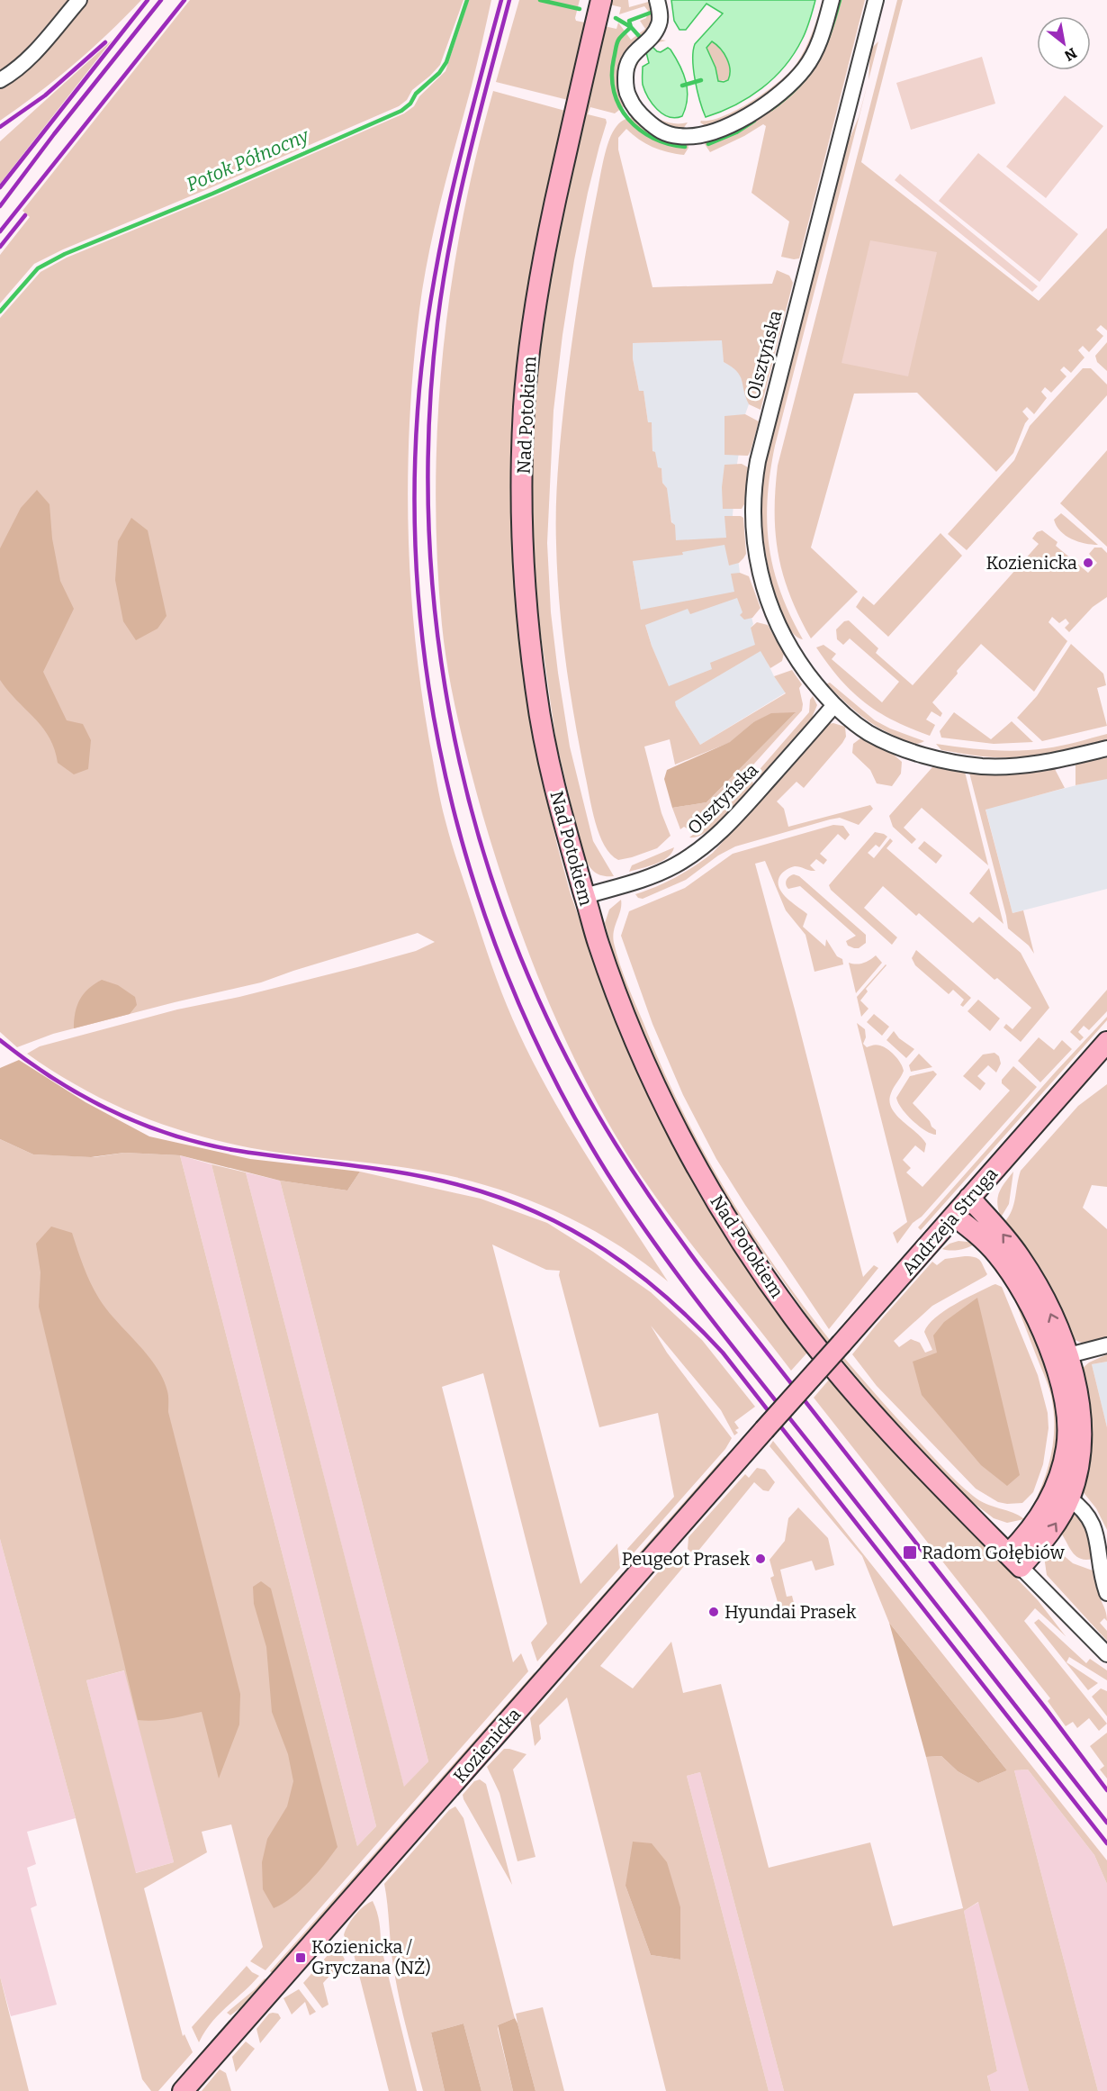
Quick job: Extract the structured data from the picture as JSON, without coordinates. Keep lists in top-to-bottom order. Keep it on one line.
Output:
{"streets":{"main road":["Nad Potokiem","Andrzeja Struga","Kozienicka"],"street":["Olsztyńska"]},"crossings":[["Olsztyńska","Nad Potokiem"],["Andrzeja Struga","Kozienicka"]],"water":["Potok Północny"],"places":{"other":["Kozienicka","Peugeot Prasek","Hyundai Prasek"],"transit":["Radom Gołębiów","Kozienicka / Gryczana (NŻ)"]},"north":"bottom right"}
